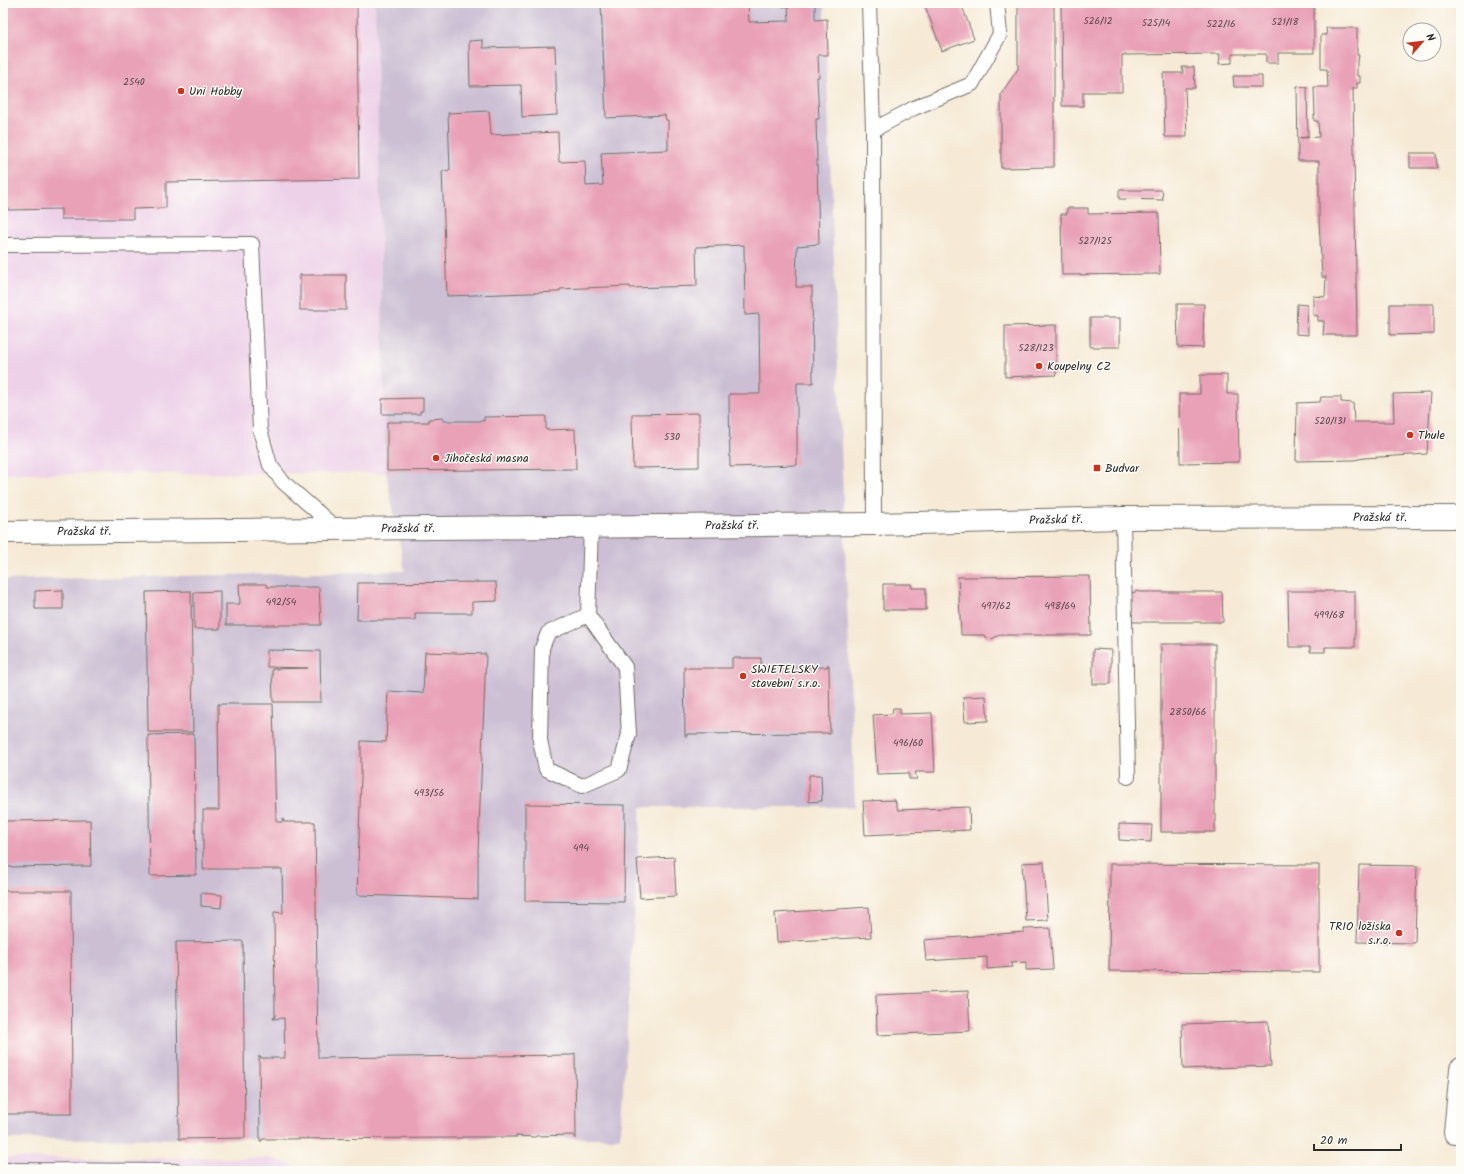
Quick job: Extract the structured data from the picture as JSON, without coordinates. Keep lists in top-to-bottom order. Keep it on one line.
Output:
{"streets":{"main road":["Pražská tř."]},"places":{"other":["Uni Hobby","Koupelny CZ","Thule","Jihočeská masna","SWIETELSKY stavební s.r.o.","TRIO ložiska s.r.o."],"transit":["Budvar"]},"house_numbers":["526/12","521/18","525/14","522/16","2540","527/125","528/123","520/131","530","492/54","497/62","498/64","499/68","2850/66","496/60","493/56","494"],"scale_bar":"20 m","north":"top right"}
